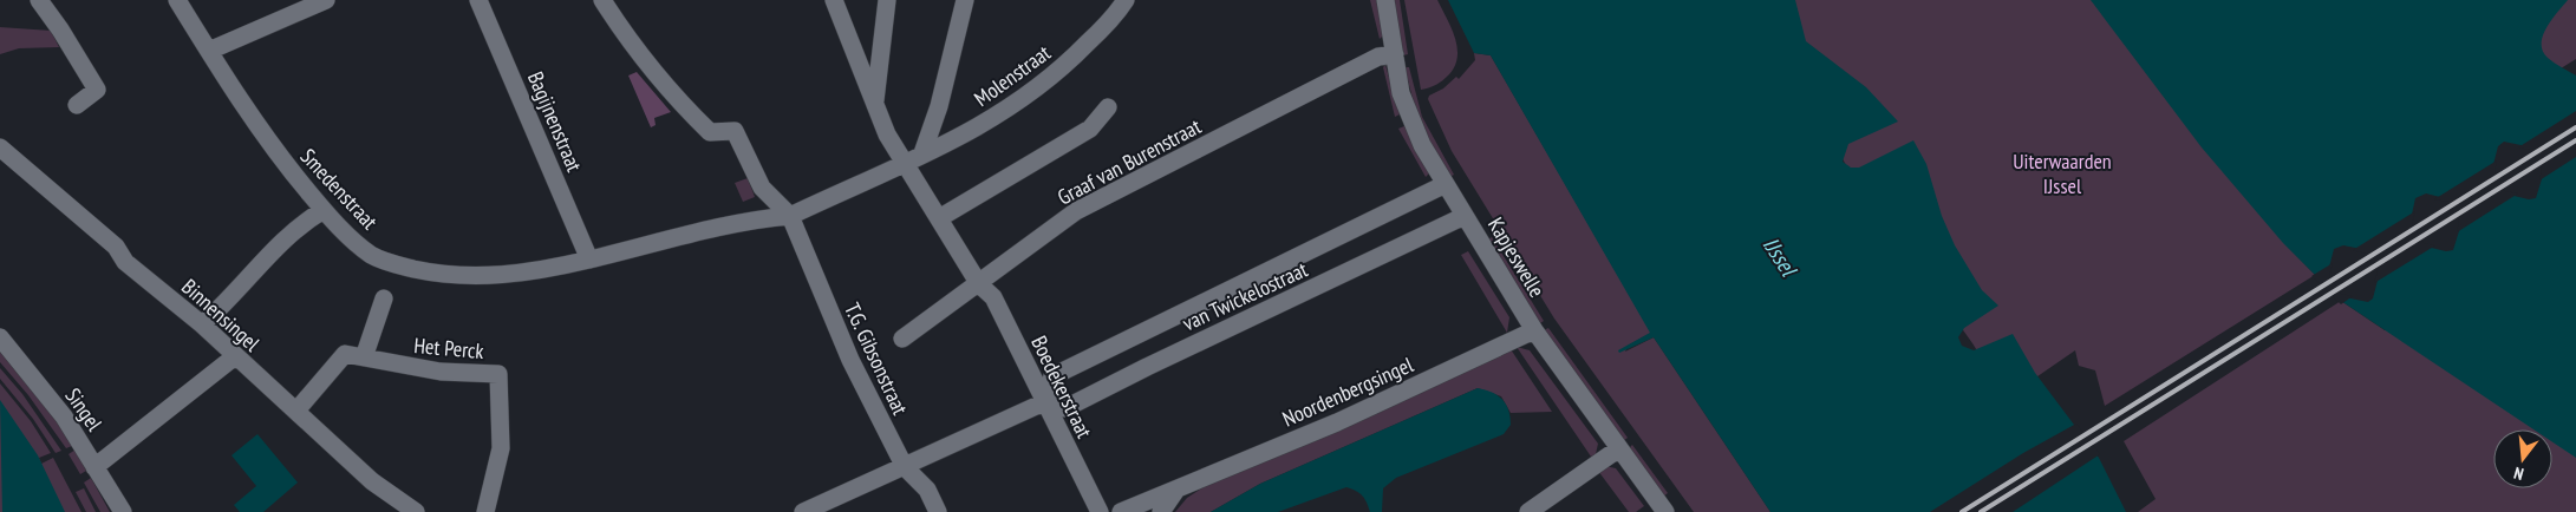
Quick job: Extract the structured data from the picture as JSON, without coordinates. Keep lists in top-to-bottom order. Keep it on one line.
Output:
{"streets":{"street":["Molenstraat","Bagijnenstraat","Graaf van Burenstraat","Smedenstraat","Kapjeswelle","van Twickelostraat","Binnensingel","Het Perck","T.G. Gibsonstraat","Boedekerstraat","Noordenbergsingel","Singel"]},"crossings":[["Molenstraat","Smedenstraat"],["Molenstraat","T.G. Gibsonstraat"],["Molenstraat","Boedekerstraat"],["Bagijnenstraat","Smedenstraat"],["Graaf van Burenstraat","Kapjeswelle"],["Graaf van Burenstraat","Boedekerstraat"],["Smedenstraat","T.G. Gibsonstraat"],["Kapjeswelle","van Twickelostraat"],["Kapjeswelle","Noordenbergsingel"],["van Twickelostraat","Boedekerstraat"],["Binnensingel","Het Perck"]],"water":["IJssel"],"parks":["Uiterwaarden IJssel"],"north":"bottom"}
